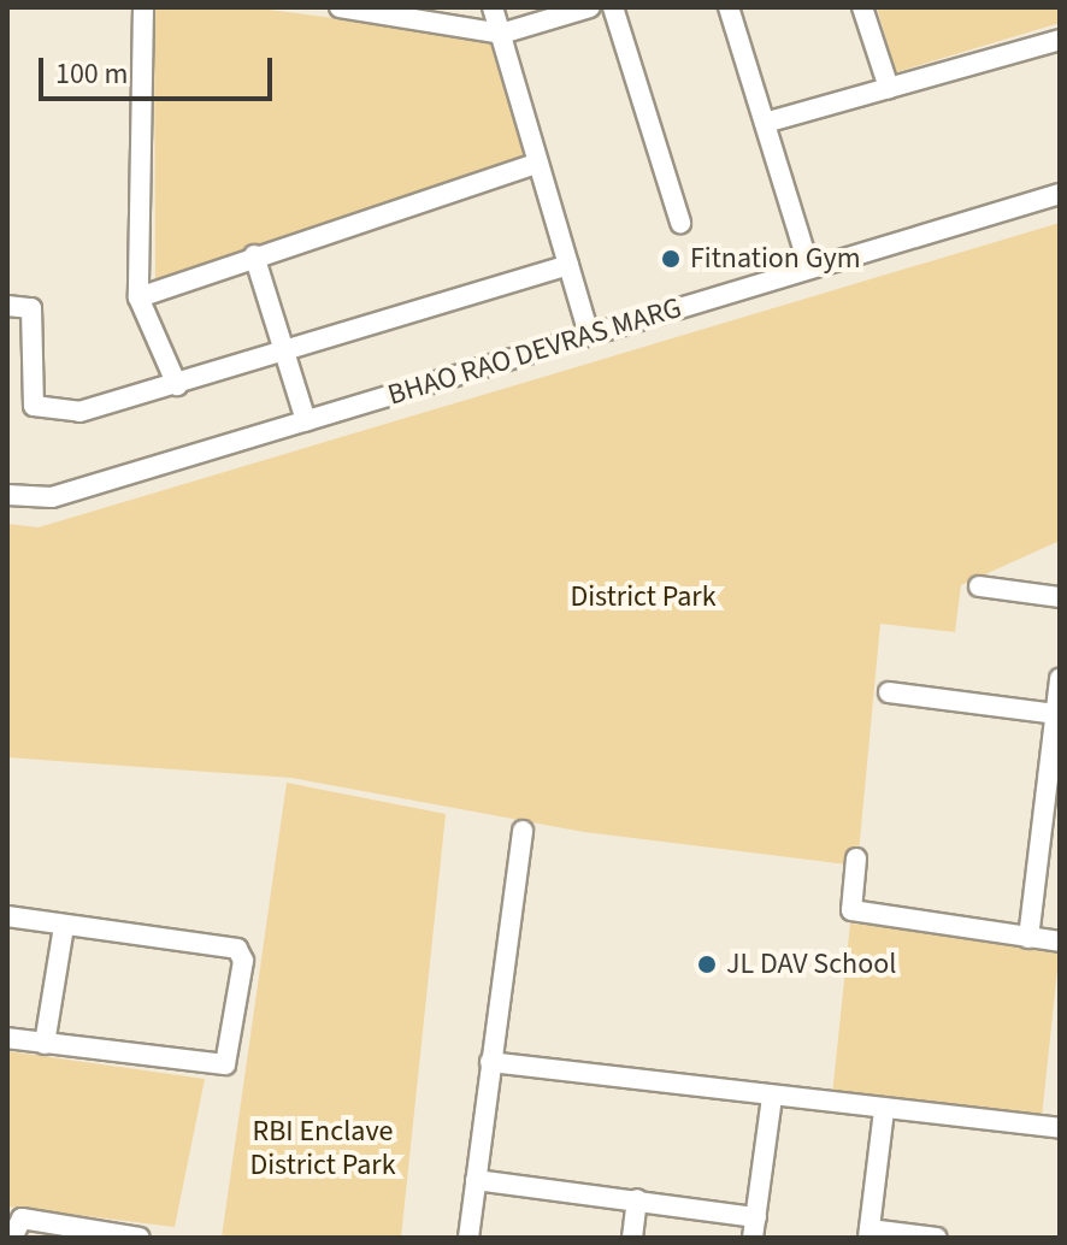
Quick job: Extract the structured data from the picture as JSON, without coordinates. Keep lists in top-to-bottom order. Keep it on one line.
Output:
{"streets":{"street":["BHAO RAO DEVRAS MARG"]},"parks":["District Park","RBI Enclave District Park"],"places":["Fitnation Gym","JL DAV School"],"scale_bar":"100 m"}
